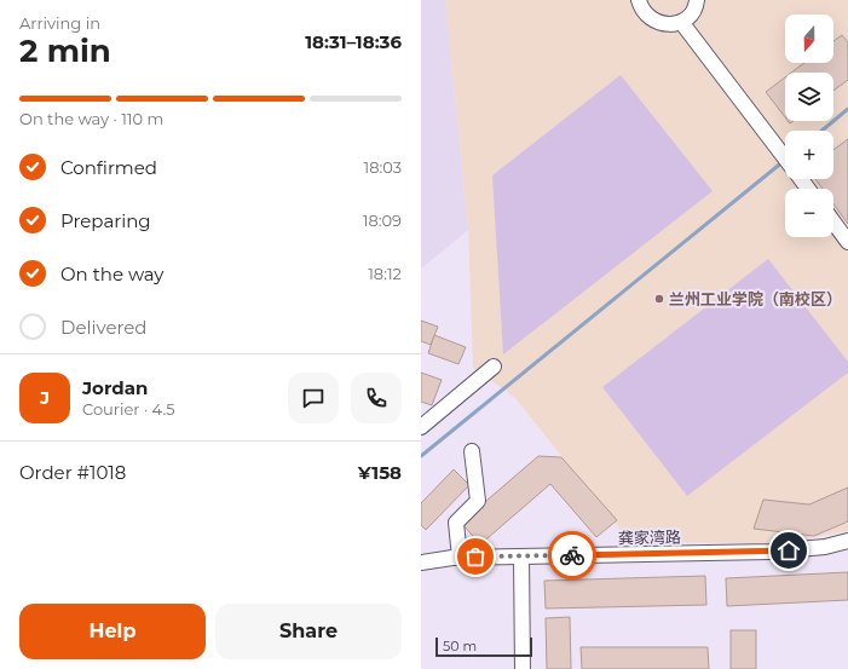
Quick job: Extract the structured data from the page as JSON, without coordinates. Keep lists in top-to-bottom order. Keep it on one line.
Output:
{"streets":{"street":["龚家湾路"]},"places":["兰州工业学院（南校区）"],"scale_bar":"50 m","north":"bottom","page":{"heading":["2 min","Arriving in","18:31–18:36"],"panel":["Jordan","Courier · 4.5","Order #1018","¥158"],"map_buttons":["+","−"],"bar":"On the way · 110 m","list":[["Confirmed","18:03"],["Preparing","18:09"],["On the way","18:12"],"Delivered"],"round":"J","buttons":["Help","Share"],"scale":"50 m"}}
